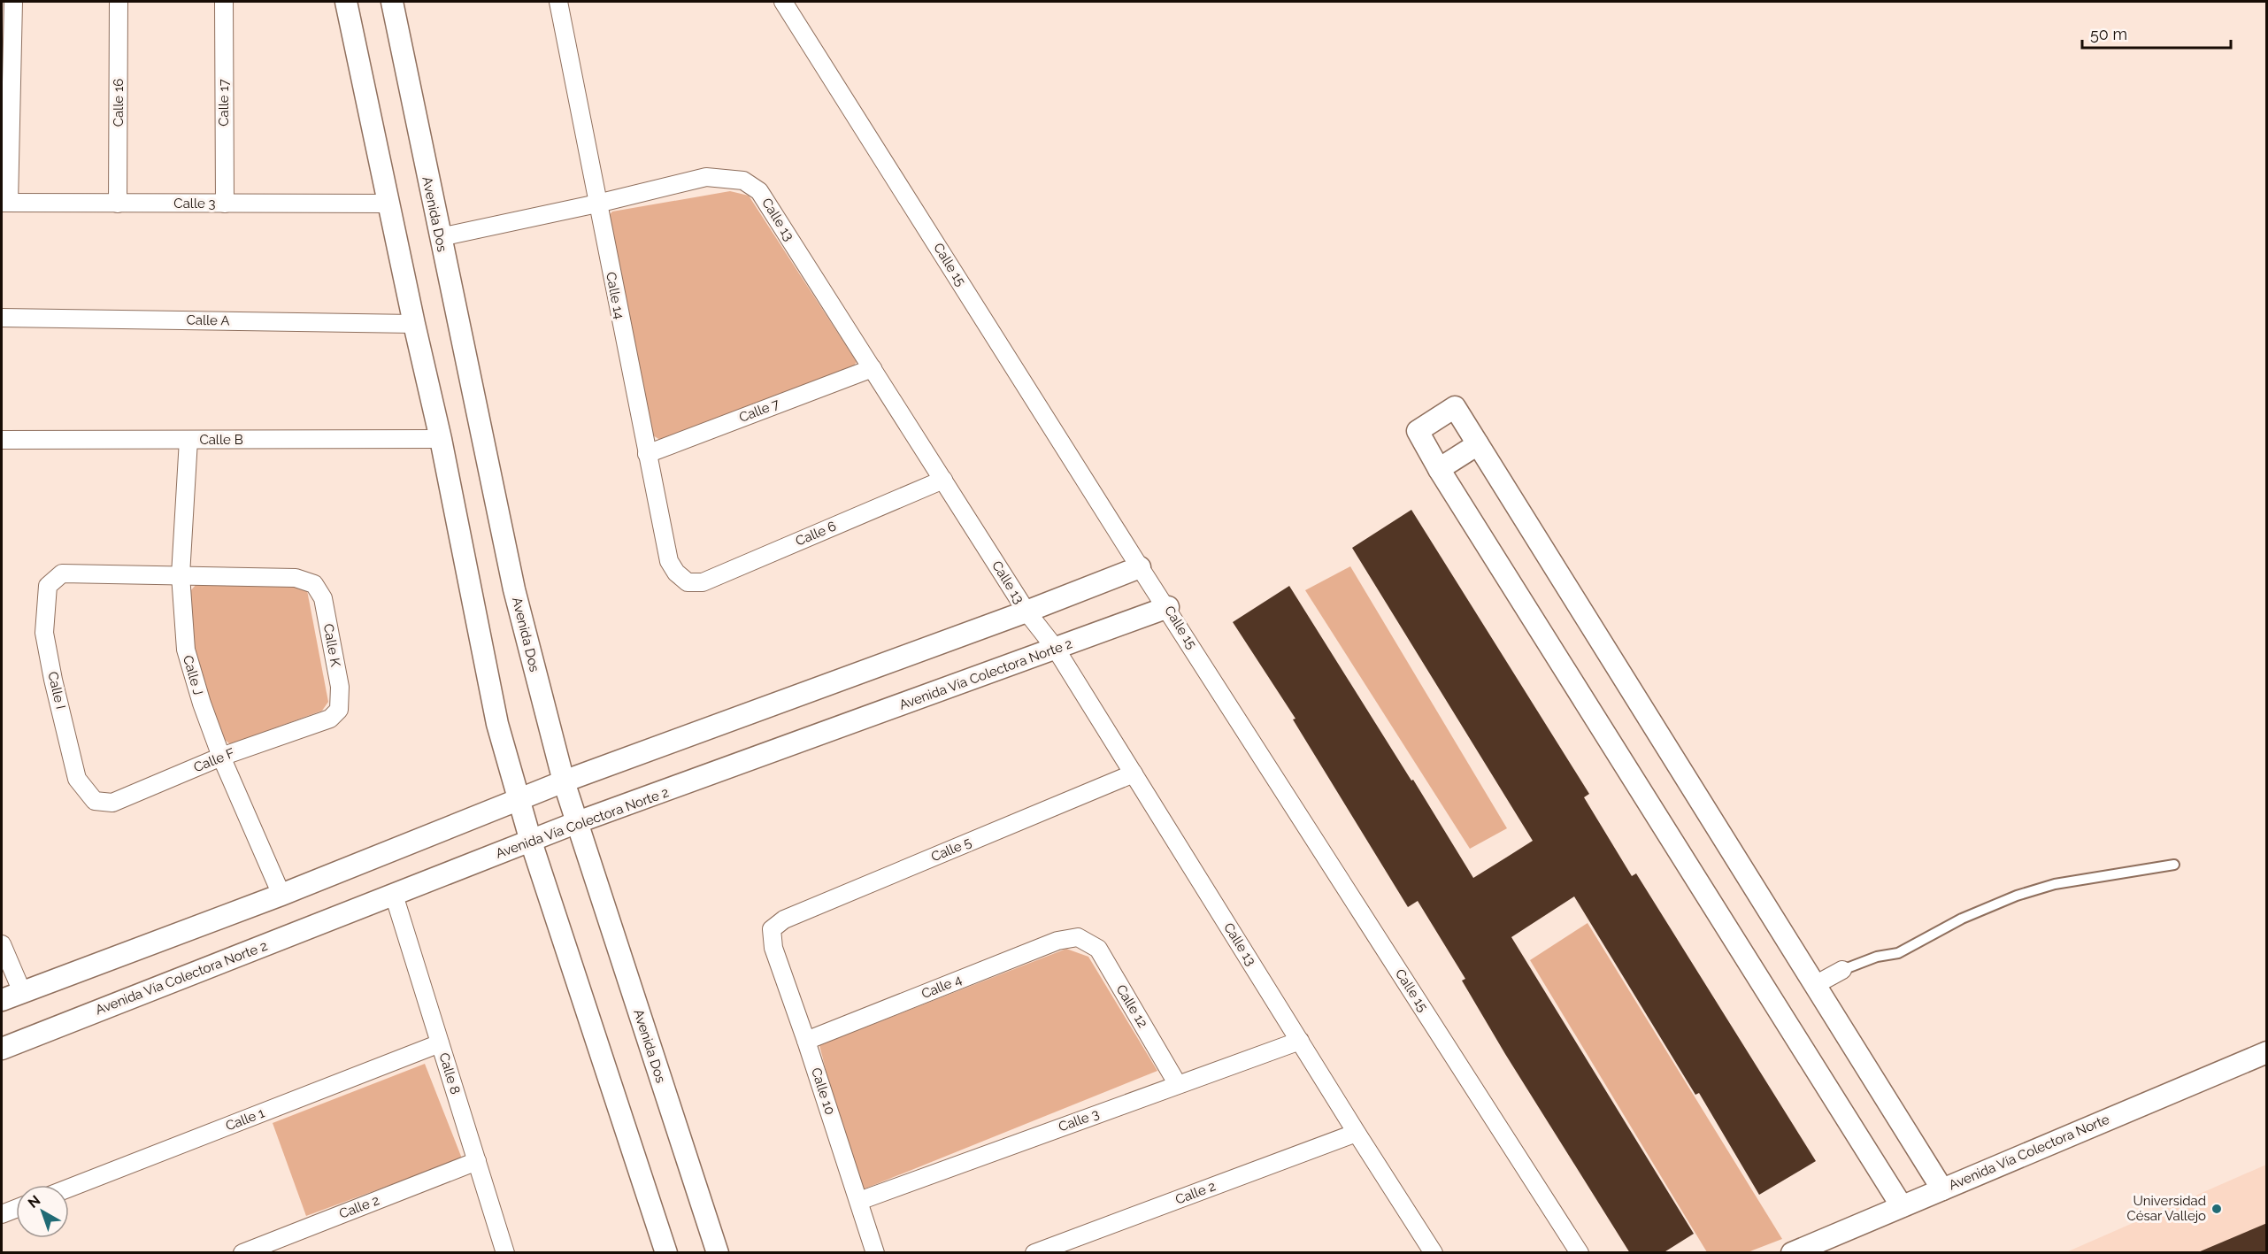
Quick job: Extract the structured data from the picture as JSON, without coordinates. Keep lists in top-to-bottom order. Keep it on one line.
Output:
{"streets":{"street":["Calle 16","Calle 17","Calle 3","Avenida Dos","Calle 13","Calle 15","Calle 14","Calle A","Calle 7","Calle B","Calle 6","Calle K","Avenida Vía Colectora Norte 2","Calle J","Calle I","Calle F","Calle 5","Calle 4","Calle 12","Calle 8","Calle 10","Calle 1","Avenida Vía Colectora Norte","Calle 2"]},"crossings":[["Calle 16","Calle 3"],["Calle 17","Calle 3"],["Calle 3","Calle 13"],["Calle 3","Calle 12"],["Calle 3","Calle 10"],["Avenida Dos","Calle 13"],["Avenida Dos","Avenida Vía Colectora Norte 2"],["Calle 13","Calle 14"],["Calle 13","Calle 7"],["Calle 13","Calle 6"],["Calle 13","Avenida Vía Colectora Norte 2"],["Calle 13","Calle 5"],["Calle 13","Calle 2"],["Calle 15","Avenida Vía Colectora Norte 2"],["Calle 14","Calle 7"],["Calle 14","Calle 6"],["Calle B","Calle J"],["Calle K","Calle J"],["Calle K","Calle I"],["Calle K","Calle F"],["Avenida Vía Colectora Norte 2","Calle 8"],["Calle J","Calle I"],["Calle J","Calle F"],["Calle I","Calle F"],["Calle 5","Calle 10"],["Calle 4","Calle 12"],["Calle 4","Calle 10"],["Calle 8","Calle 1"],["Calle 8","Calle 2"]],"places":["Universidad César Vallejo"],"scale_bar":"50 m","north":"top left"}
